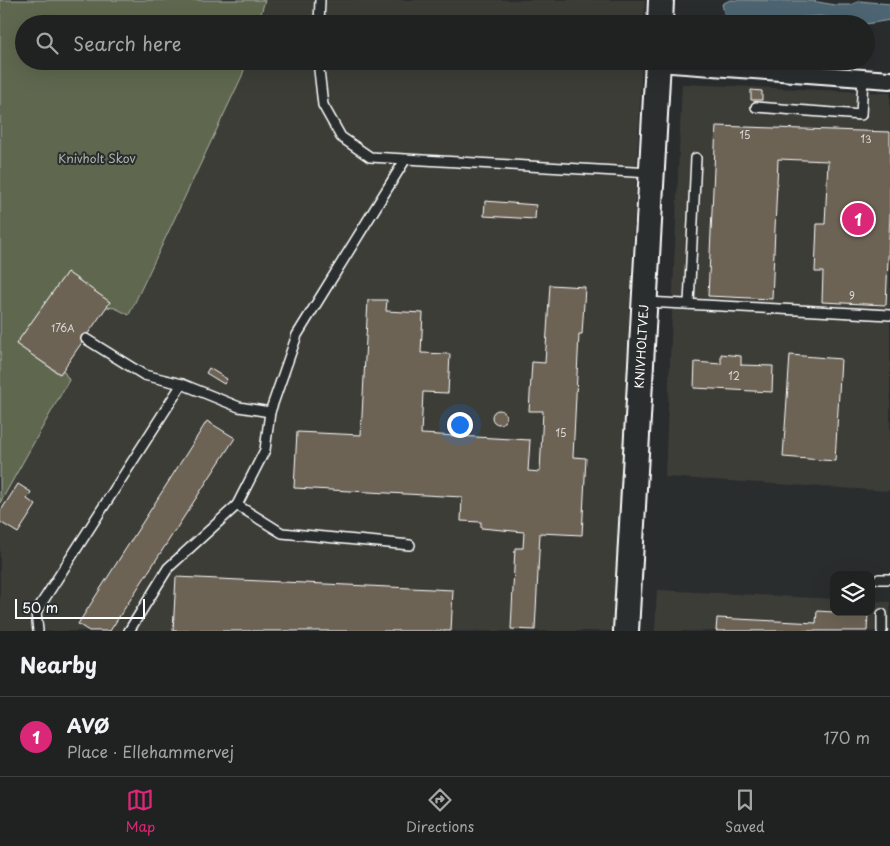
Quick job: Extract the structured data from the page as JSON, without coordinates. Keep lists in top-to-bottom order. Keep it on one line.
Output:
{"streets":{"street":["KNIVHOLTVEJ"]},"parks":["Knivholt Skov"],"house_numbers":["15","13","9","176A","12","15"],"scale_bar":"50 m","page":{"search":"Search here","pins":"1","scale":"50 m","heading":"Nearby","list":[{"mark":"1","name":"AVØ","note":"Place · Ellehammervej","value":"170 m"}],"nav":["Map","Directions","Saved"]}}
